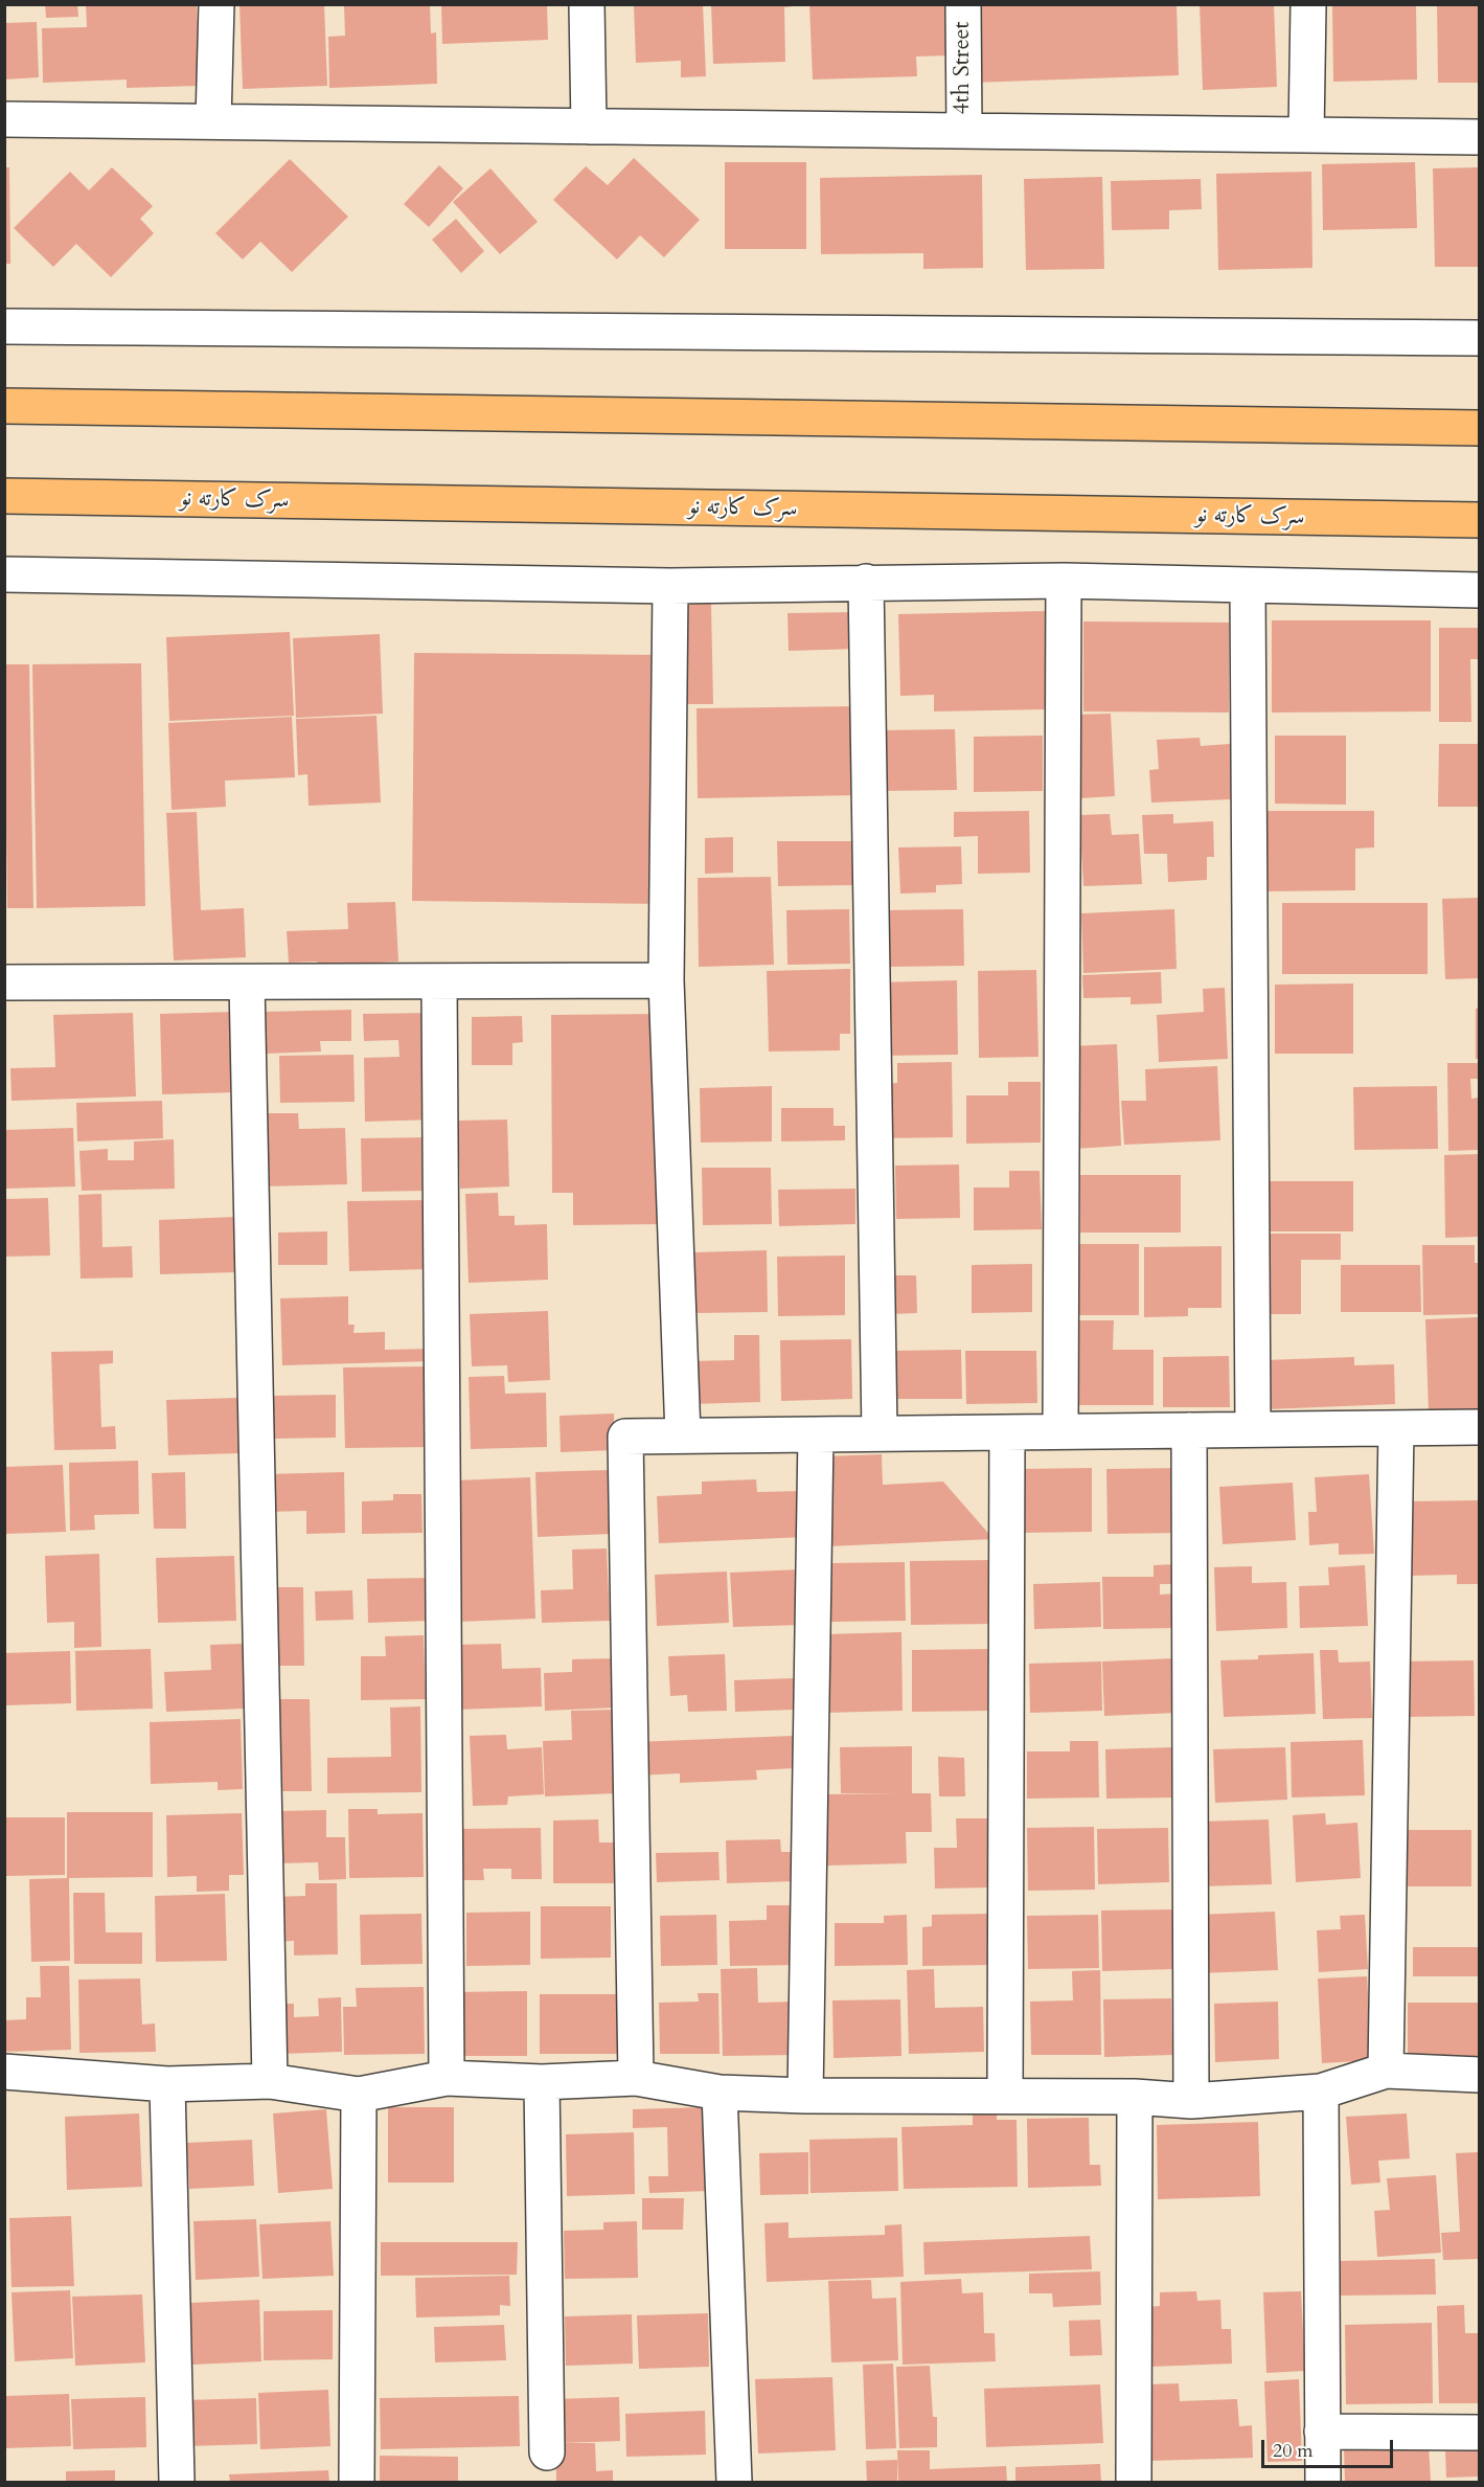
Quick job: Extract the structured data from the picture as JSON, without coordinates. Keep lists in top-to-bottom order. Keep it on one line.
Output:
{"streets":{"highway":["سرک کارته نو"],"street":["4th Street"]},"scale_bar":"20 m"}
